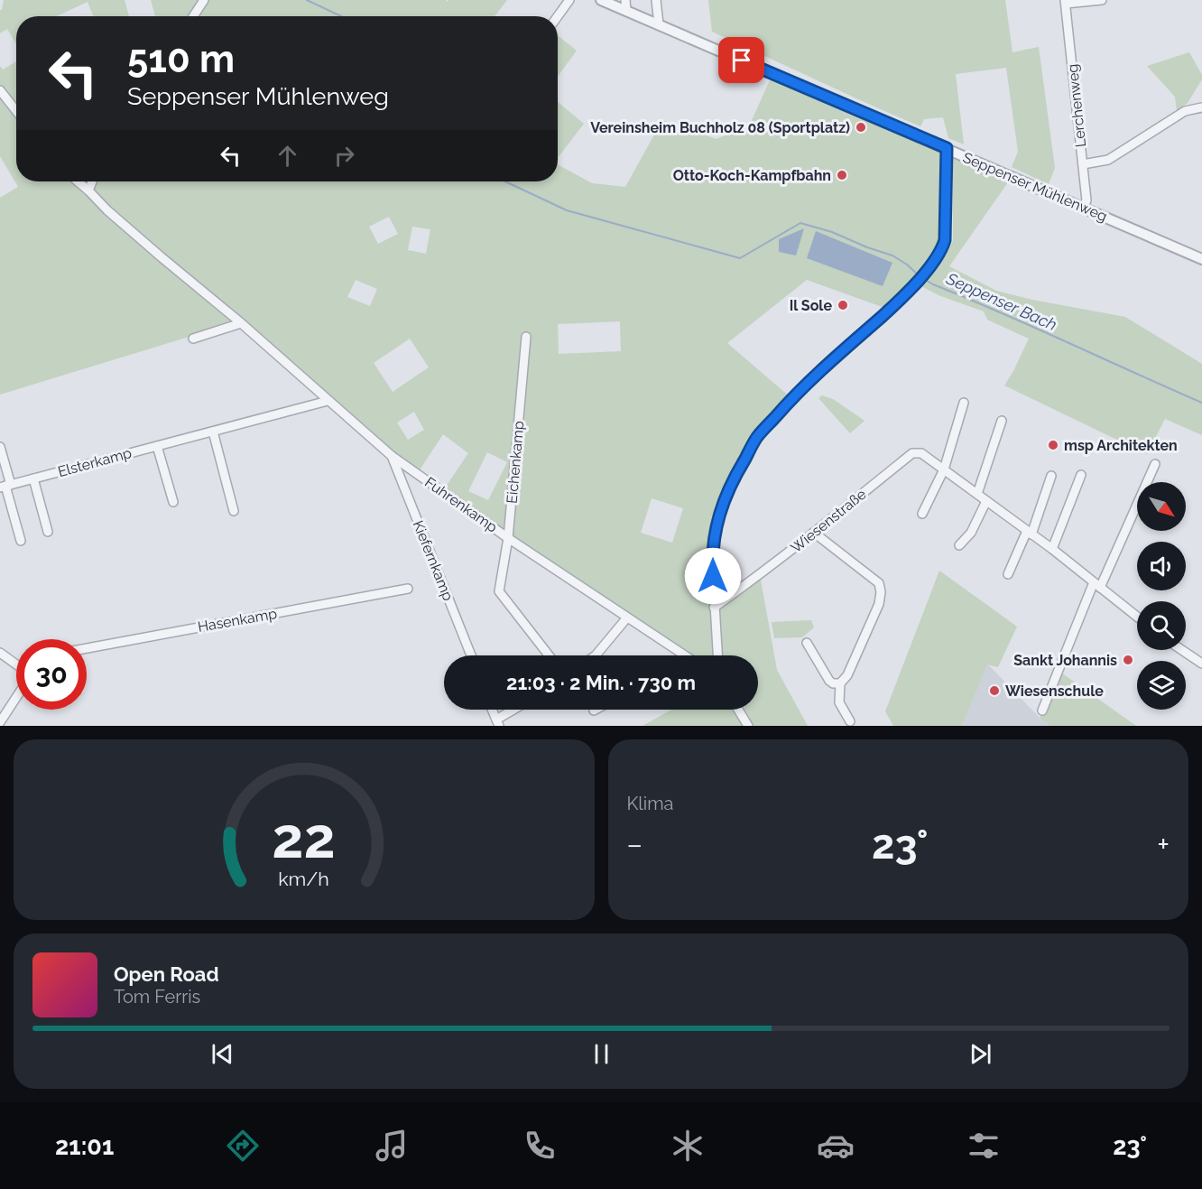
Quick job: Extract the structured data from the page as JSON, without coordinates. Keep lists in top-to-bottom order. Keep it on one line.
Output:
{"streets":{"street":["Lerchenweg","Seppenser Mühlenweg","Elsterkamp","Eichenkamp","Fuhrenkamp","Wiesenstraße","Kiefernkamp","Hasenkamp"]},"crossings":[["Lerchenweg","Seppenser Mühlenweg"],["Elsterkamp","Fuhrenkamp"],["Eichenkamp","Fuhrenkamp"],["Fuhrenkamp","Kiefernkamp"]],"water":["Seppenser Bach"],"places":["Vereinsheim Buchholz 08 (Sportplatz)","Otto-Koch-Kampfbahn","Il Sole","msp Architekten","Sankt Johannis","Wiesenschule"],"north":"bottom right","page":{"turn":["510 m","Seppenser Mühlenweg"],"limit":"30","trip":"21:03 · 2 Min. · 730 m","tile":"Klima","heat":["−","23°","+"],"song":["Open Road","Tom Ferris"],"tabs":["21:01","23°"],"gauge":["22","km/h"]}}
